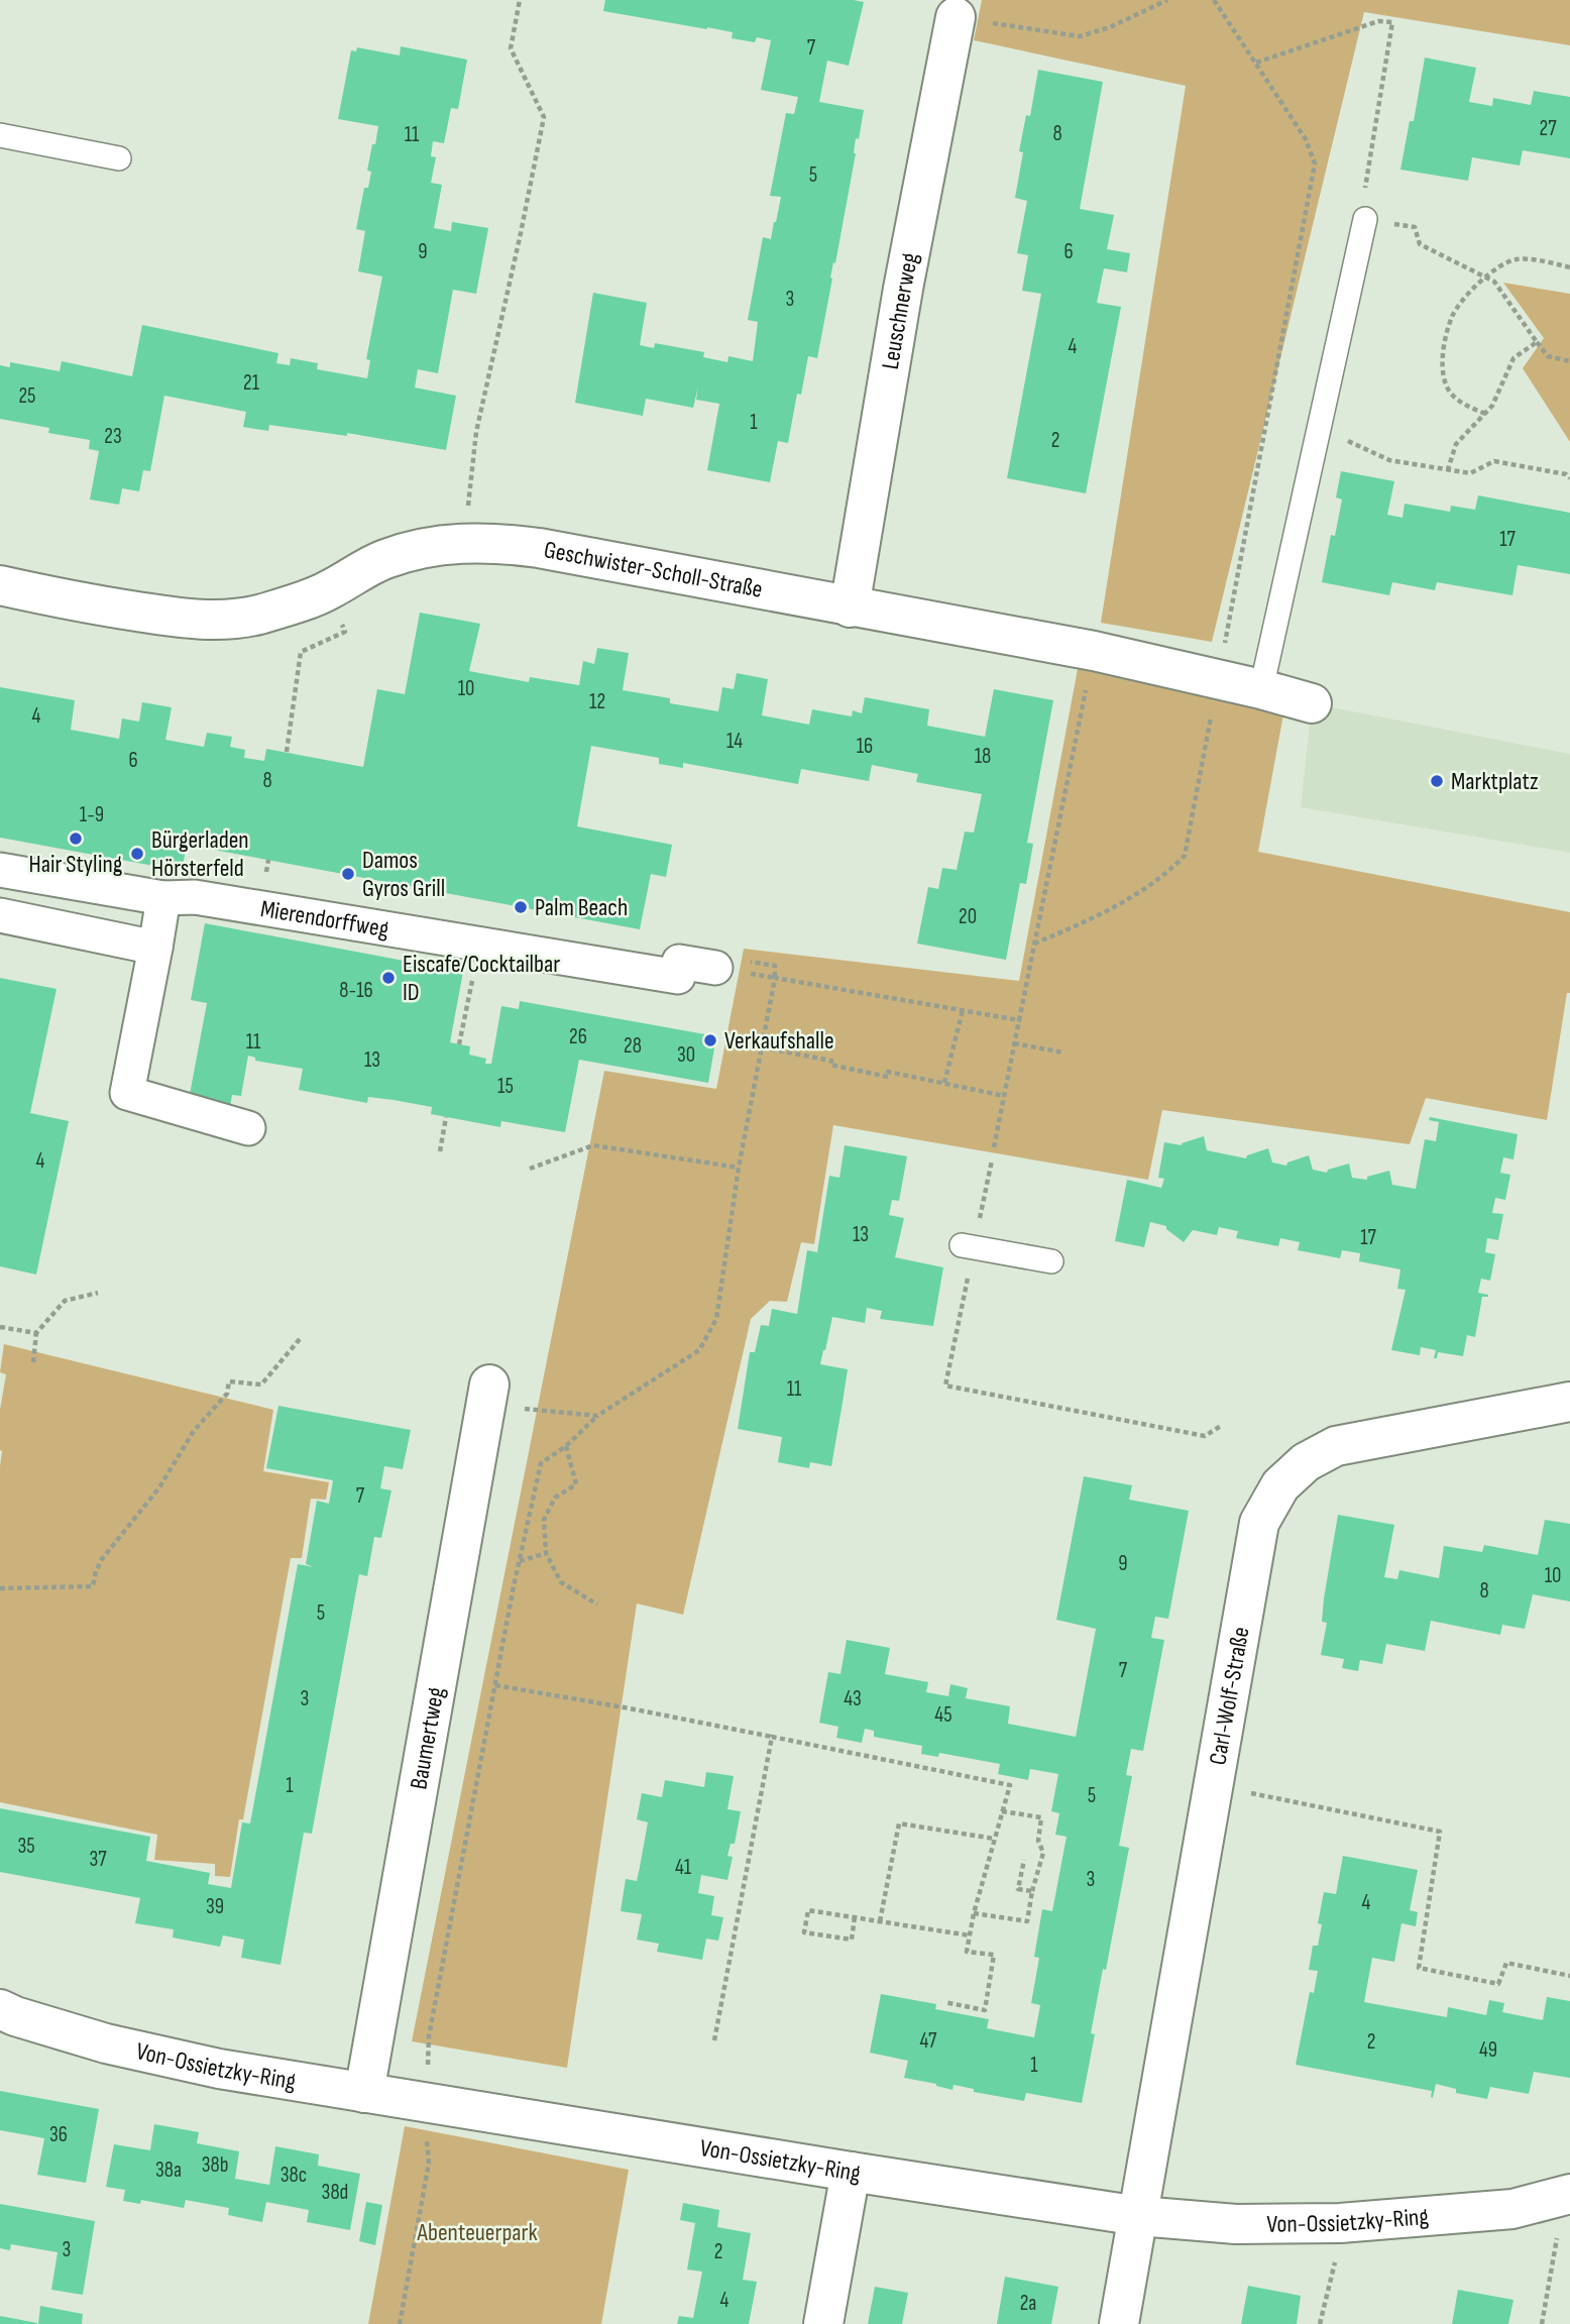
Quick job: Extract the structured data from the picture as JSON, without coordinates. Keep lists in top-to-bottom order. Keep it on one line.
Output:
{"streets":{"street":["Leuschnerweg","Geschwister-Scholl-Straße","Mierendorffweg","Carl-Wolf-Straße","Baumertweg","Von-Ossietzky-Ring"]},"crossings":[["Leuschnerweg","Geschwister-Scholl-Straße"],["Carl-Wolf-Straße","Von-Ossietzky-Ring"],["Baumertweg","Von-Ossietzky-Ring"]],"parks":["Abenteuerpark"],"places":["Marktplatz","Hair Styling","Bürgerladen Hörsterfeld","Damos Gyros Grill","Palm Beach","Eiscafe/Cocktailbar ID","Verkaufshalle"],"house_numbers":["7","27","8","11","5","9","6","3","4","21","25","1","23","2","17","10","12","4","14","16","18","6","8","1-9","20","8-16","26","11","28","30","13","15","4","13","17","11","7","9","10","8","5","7","3","43","45","1","5","35","37","41","3","4","39","47","2","49","1","36","38b","38a","38c","38d","3","2","4","2a"]}
